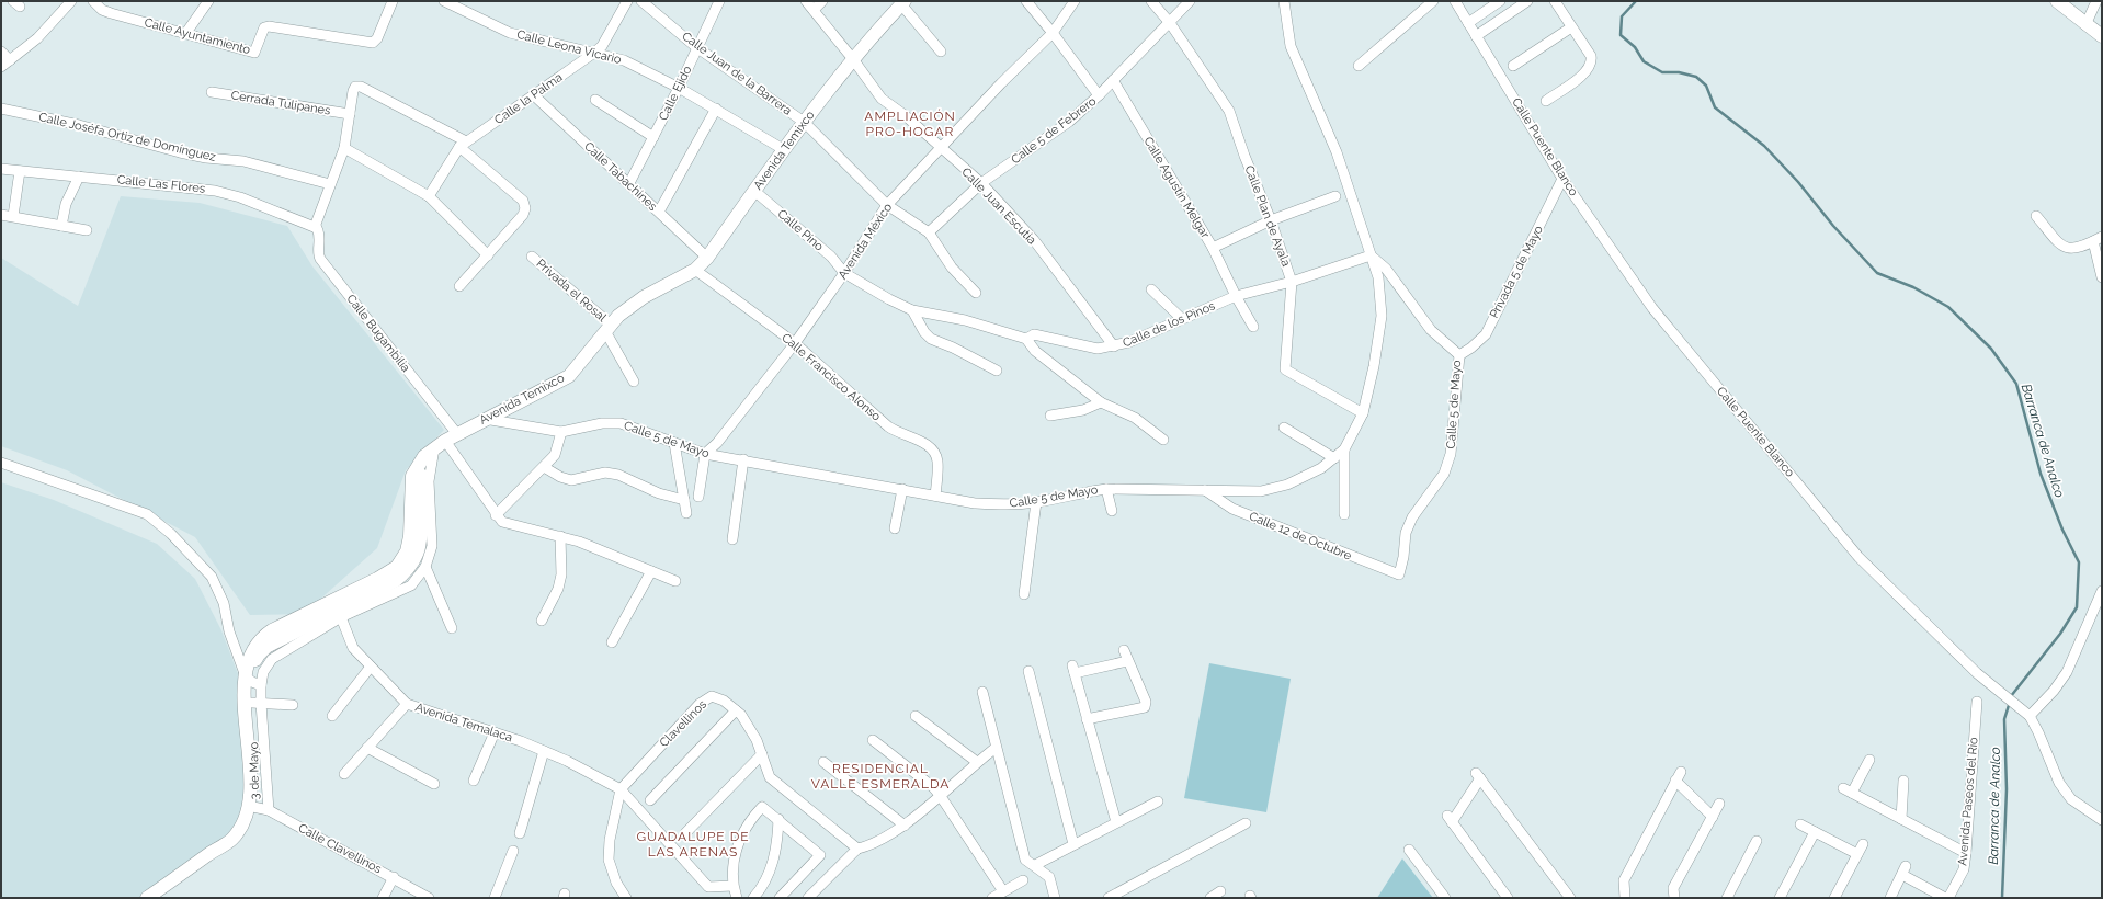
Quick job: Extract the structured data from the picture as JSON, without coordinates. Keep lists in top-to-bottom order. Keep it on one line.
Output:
{"streets":{"main road":["Avenida Temixco","3 de Mayo"],"street":["Calle Ayuntamiento","Calle Leona Vicario","Calle Juan de la Barrera","Calle Ejido","Calle la Palma","Cerrada Tulipanes","Calle 5 de Febrero","Calle Joséfa Ortiz de Domínguez","Calle Puente Blanco","Calle Tabachines","Calle Las Flores","Calle Agustín Melgar","Calle Juan Escutia","Calle Plan de Ayala","Calle Pino","Avenida México","Privada 5 de Mayo","Privada el Rosal","Calle de los Pinos","Calle Bugambilia","Calle Francisco Alonso","Calle 5 de Mayo","Calle 12 de Octubre","Avenida Temalaca","Clavellinos","Avenida Paseos del Río","Calle Clavellinos"]},"crossings":[["Calle Leona Vicario","Calle Ejido"],["Calle Leona Vicario","Calle la Palma"],["Calle Leona Vicario","Avenida Temixco"],["Calle Juan de la Barrera","Calle Ejido"],["Calle Juan de la Barrera","Calle 5 de Febrero"],["Calle Juan de la Barrera","Avenida Temixco"],["Calle Juan de la Barrera","Avenida México"],["Calle Ejido","Calle Tabachines"],["Calle la Palma","Calle Tabachines"],["Calle 5 de Febrero","Calle Agustín Melgar"],["Calle 5 de Febrero","Calle Juan Escutia"],["Calle 5 de Febrero","Calle Plan de Ayala"],["Calle Puente Blanco","Privada 5 de Mayo"],["Avenida Temixco","Calle Tabachines"],["Avenida Temixco","Calle Juan Escutia"],["Avenida Temixco","Calle Pino"],["Avenida Temixco","Privada el Rosal"],["Avenida Temixco","Calle Bugambilia"],["Avenida Temixco","Calle Francisco Alonso"],["Avenida Temixco","Calle 5 de Mayo"],["Avenida Temixco","3 de Mayo"],["Calle Las Flores","Calle Bugambilia"],["Calle Agustín Melgar","Calle de los Pinos"],["Calle Juan Escutia","Avenida México"],["Calle Juan Escutia","Calle de los Pinos"],["Calle Plan de Ayala","Calle de los Pinos"],["Calle Plan de Ayala","Calle 5 de Mayo"],["Calle Pino","Avenida México"],["Calle Pino","Calle de los Pinos"],["Avenida México","Calle de los Pinos"],["Avenida México","Calle Francisco Alonso"],["Avenida México","Calle 5 de Mayo"],["Privada 5 de Mayo","Calle 5 de Mayo"],["Calle de los Pinos","Calle 5 de Mayo"],["Calle Francisco Alonso","Calle 5 de Mayo"],["Calle 5 de Mayo","Calle 12 de Octubre"],["Avenida Temalaca","Clavellinos"],["3 de Mayo","Calle Clavellinos"]],"districts":["AMPLIACIÓN PRO-HOGAR","RESIDENCIAL VALLE ESMERALDA","GUADALUPE DE LAS ARENAS"],"water":["Barranca de Analco"]}
